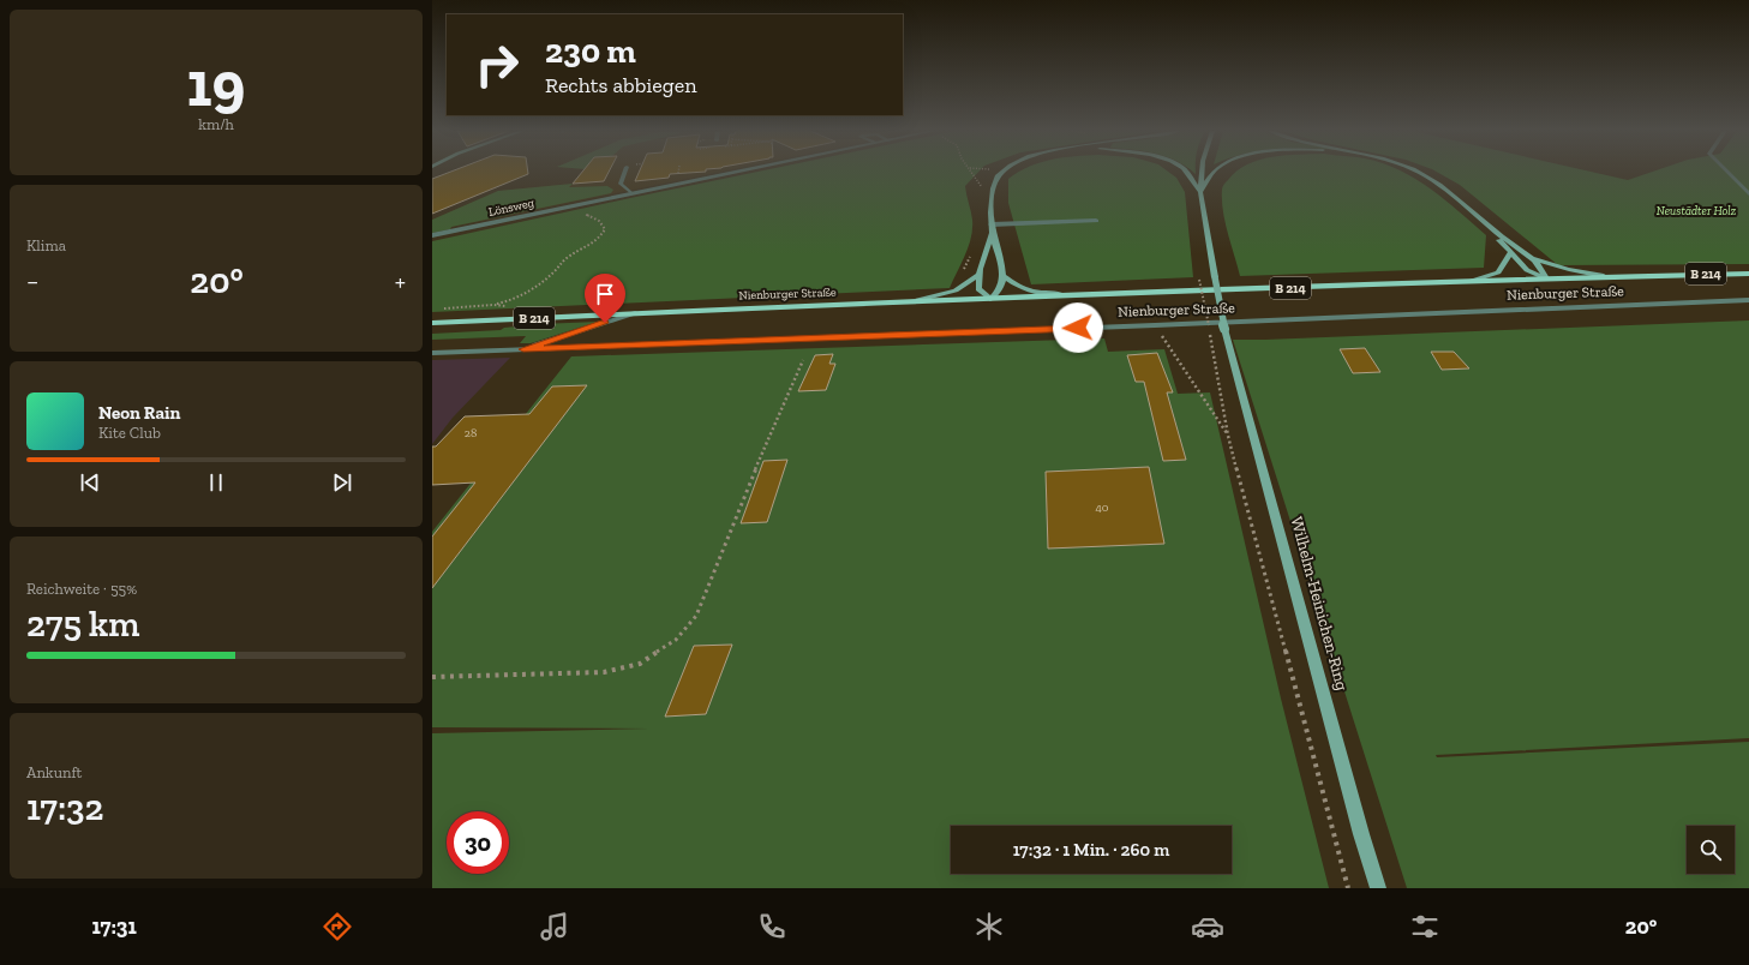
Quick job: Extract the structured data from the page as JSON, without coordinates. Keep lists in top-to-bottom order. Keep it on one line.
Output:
{"streets":{"main road":["B 214","Nienburger Straße","Wilhelm-Heinichen-Ring"],"street":["Lönsweg"]},"parks":["Neustädter Holz"],"house_numbers":["28","40"],"page":{"tile":[["19","km/h"],"Klima",["Reichweite · 55%","275 km"],["Ankunft","17:32"]],"turn":["230 m","Rechts abbiegen"],"heat":["−","20°","+"],"song":["Neon Rain","Kite Club"],"limit":"30","trip":"17:32 · 1 Min. · 260 m","tabs":["17:31","20°"]}}
